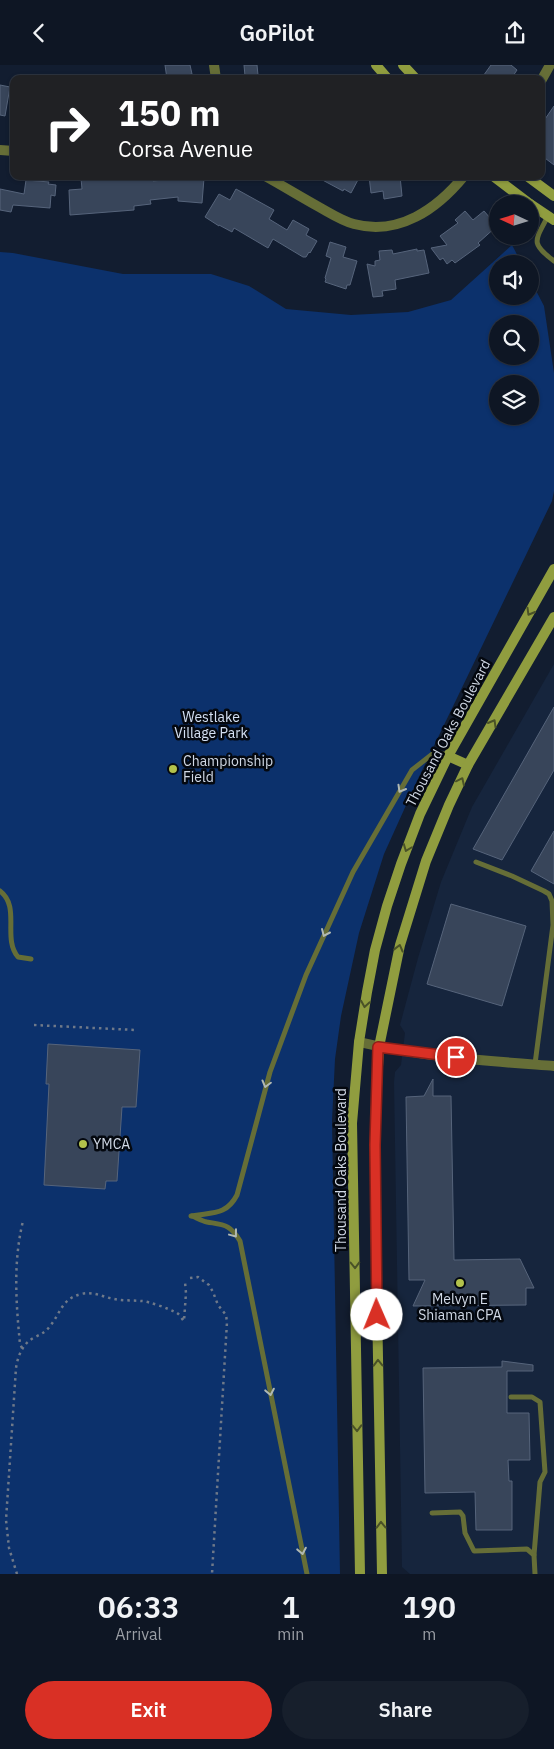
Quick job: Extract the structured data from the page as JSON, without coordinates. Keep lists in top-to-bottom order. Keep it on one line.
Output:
{"streets":{"main road":["Thousand Oaks Boulevard"]},"parks":["Westlake Village Park"],"places":["Championship Field","YMCA","Melvyn E Shiaman CPA"],"north":"left","page":{"header":"GoPilot","turn":["150 m","Corsa Avenue"],"eta":["06:33","Arrival","1","min","190","m"],"buttons":["Exit","Share"]}}
